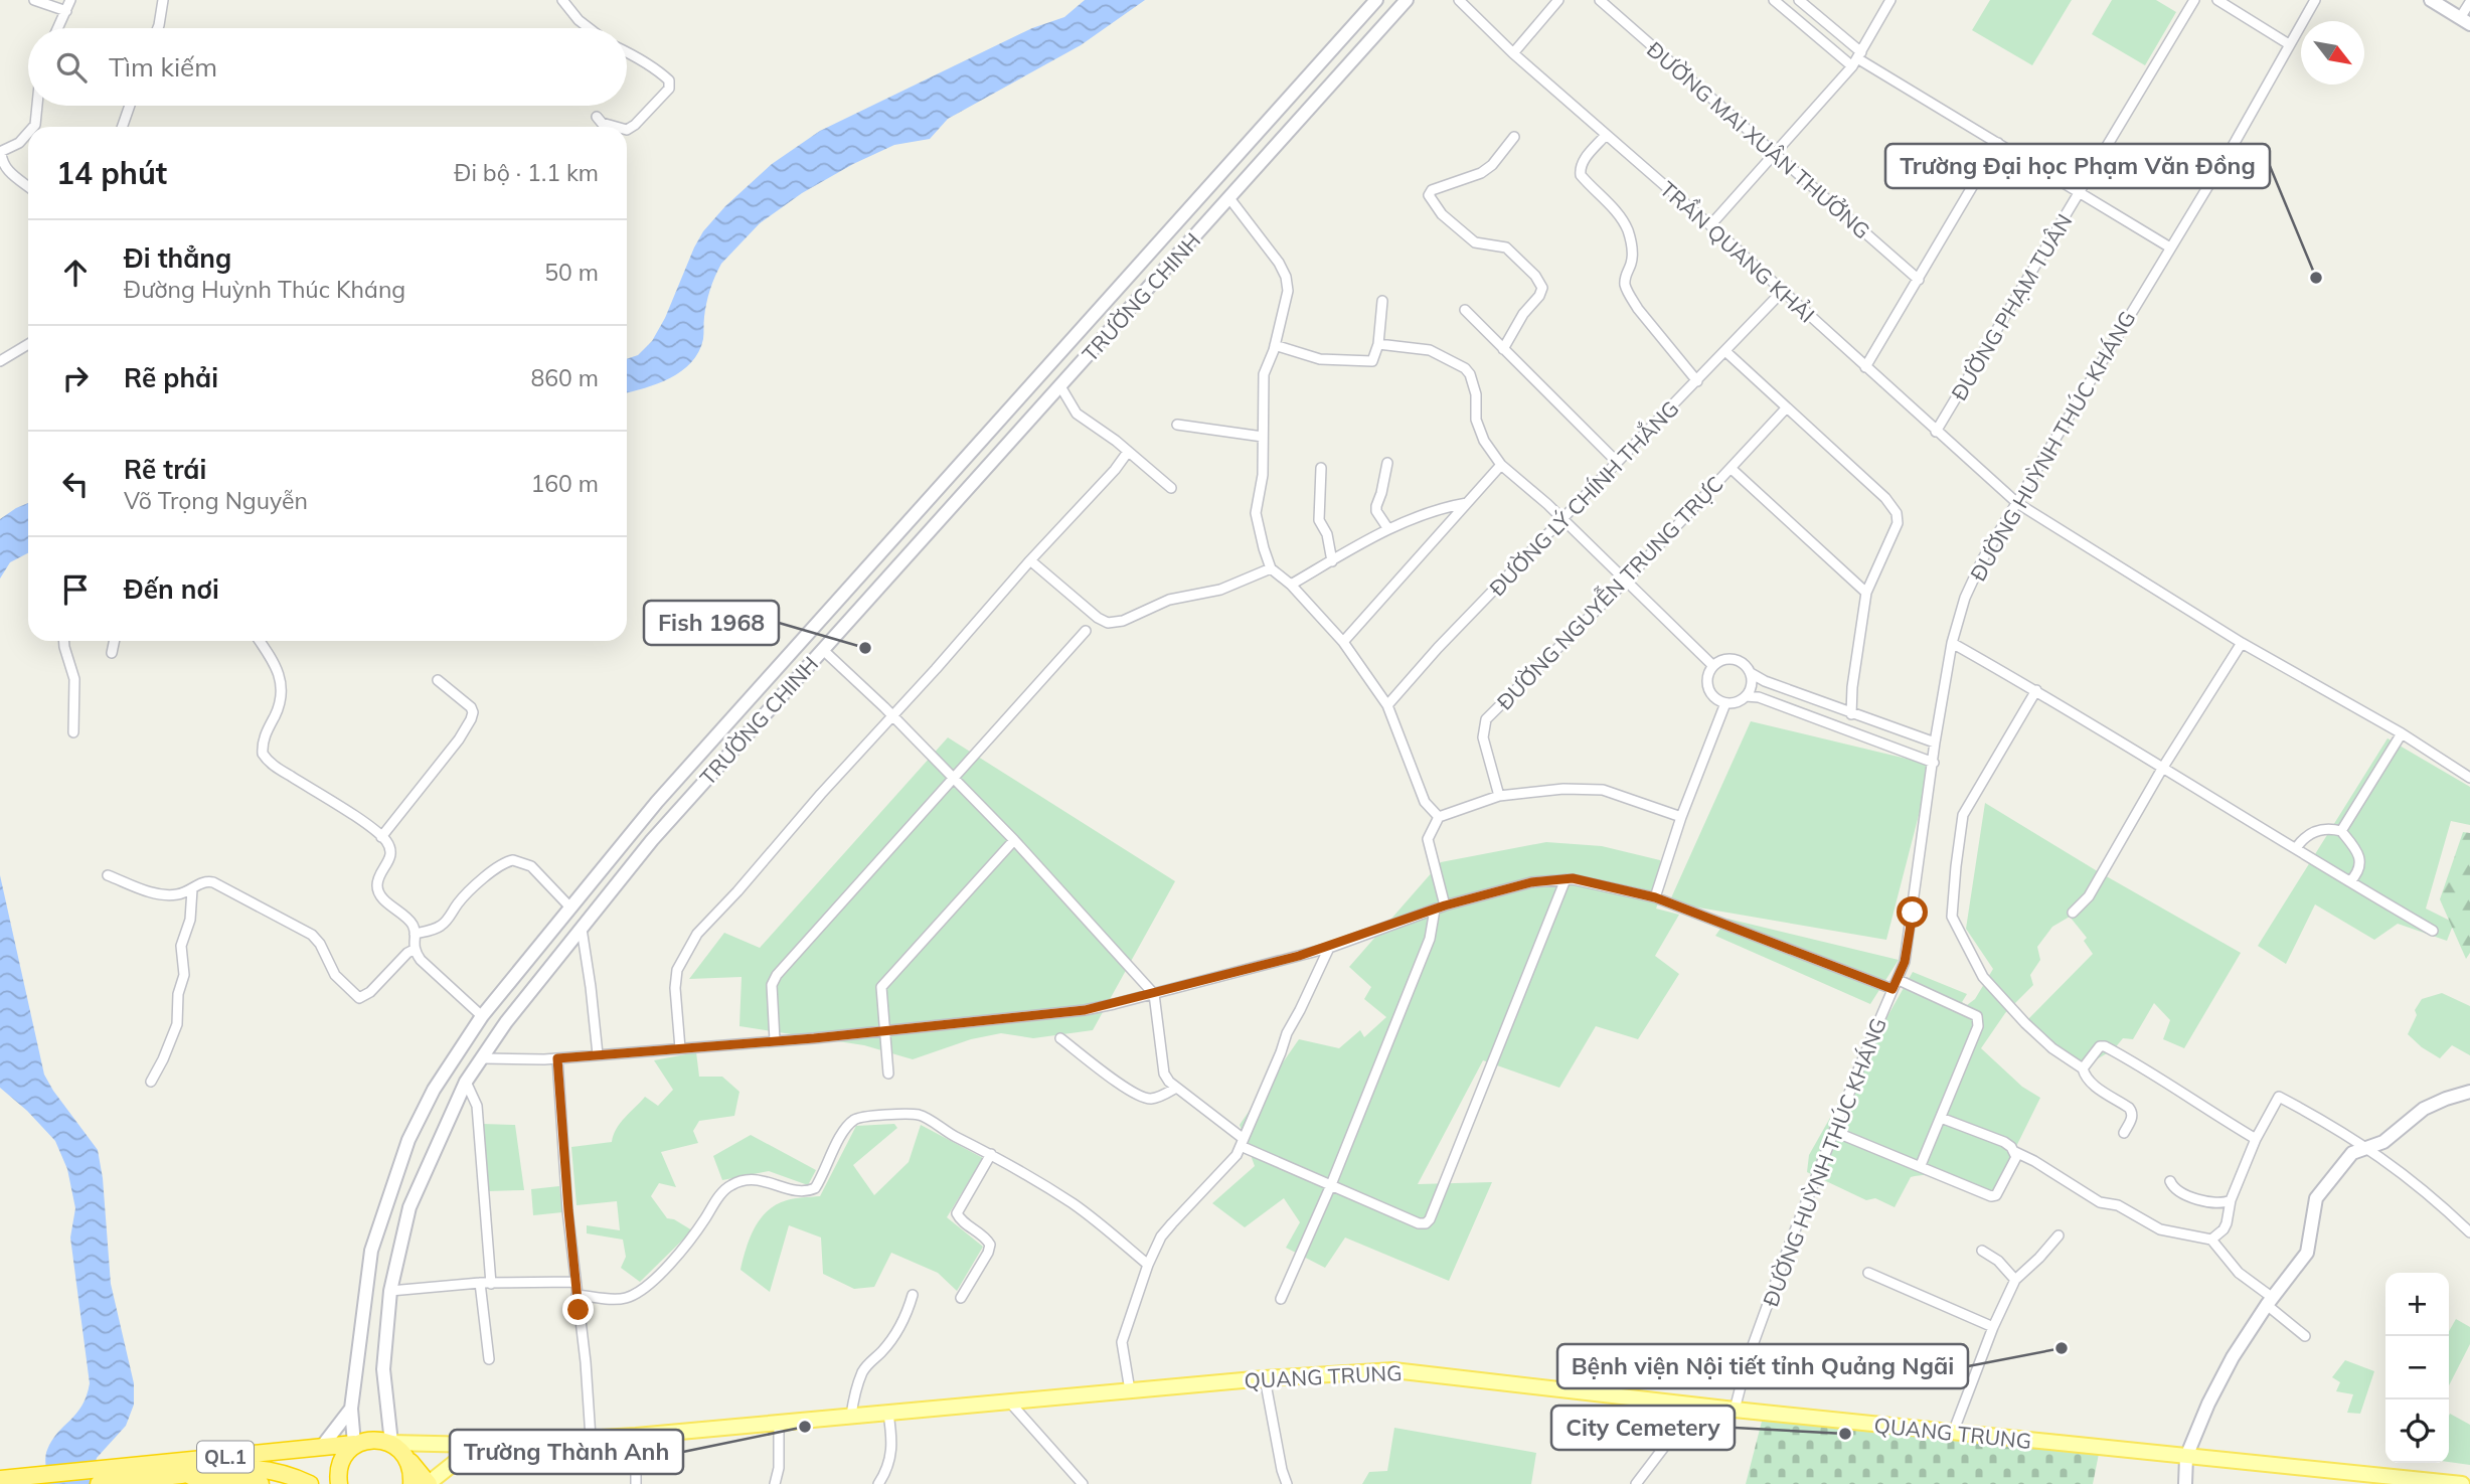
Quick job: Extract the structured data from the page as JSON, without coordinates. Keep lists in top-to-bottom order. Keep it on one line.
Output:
{"streets":{"highway":["QL.1"],"main road":["QUANG TRUNG"],"street":["ĐƯỜNG MAI XUÂN THƯỞNG","TRẦN QUANG KHẢI","TRƯỜNG CHINH","ĐƯỜNG PHẠM TUÂN","ĐƯỜNG HUỲNH THÚC KHÁNG","ĐƯỜNG LÝ CHÍNH THẮNG","ĐƯỜNG NGUYỄN TRUNG TRỰC"]},"crossings":[["TRẦN QUANG KHẢI","ĐƯỜNG PHẠM TUÂN"],["TRẦN QUANG KHẢI","ĐƯỜNG HUỲNH THÚC KHÁNG"],["TRẦN QUANG KHẢI","ĐƯỜNG LÝ CHÍNH THẮNG"],["TRƯỜNG CHINH","QUANG TRUNG"],["TRƯỜNG CHINH","QL.1"],["ĐƯỜNG HUỲNH THÚC KHÁNG","QUANG TRUNG"],["QUANG TRUNG","QL.1"]],"places":["Trường Đại học Phạm Văn Đồng","Fish 1968","Bệnh viện Nội tiết tỉnh Quảng Ngãi","Trường Thành Anh","City Cemetery"],"north":"bottom right","page":{"search":"Tìm kiếm","heading":["14 phút","Đi bộ · 1.1 km"],"list":[["Đi thẳng","Đường Huỳnh Thúc Kháng","50 m"],["Rẽ phải","860 m"],["Rẽ trái","Võ Trọng Nguyễn","160 m"],"Đến nơi"],"map_buttons":["+","−"]}}
